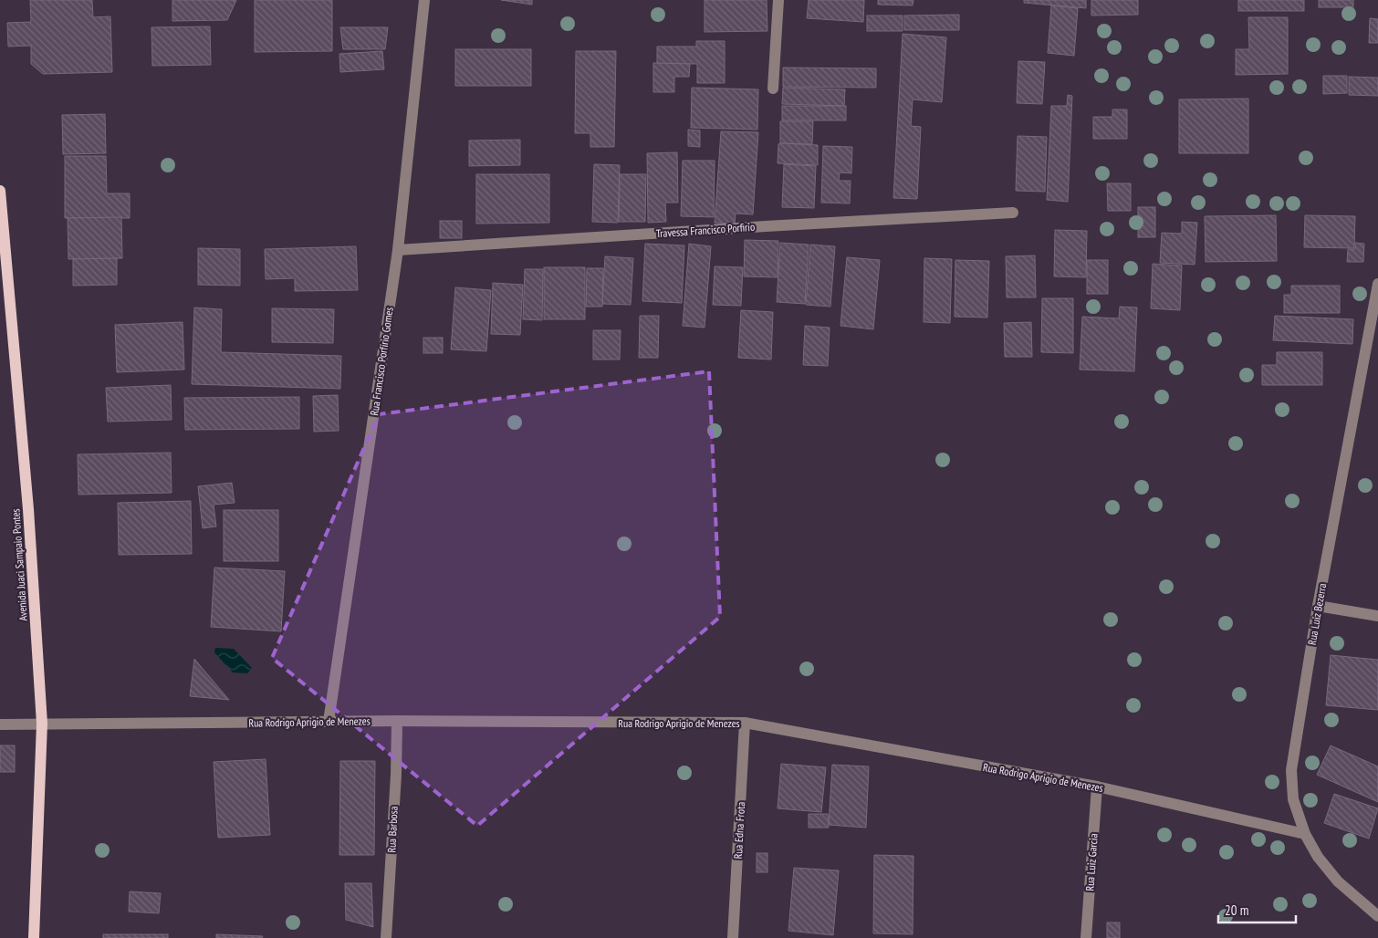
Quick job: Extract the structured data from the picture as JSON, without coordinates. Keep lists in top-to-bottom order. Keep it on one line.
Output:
{"streets":{"main road":["Avenida Juaci Sampaio Pontes"],"street":["Travessa Francisco Porfirio","Rua Francisco Porfírio Gomes","Rua Luiz Bezerra","Rua Rodrigo Aprigio de Menezes","Rua Barbosa","Rua Edna Frota","Rua Luiz Garcia"]},"crossings":[["Travessa Francisco Porfirio","Rua Francisco Porfírio Gomes"],["Rua Francisco Porfírio Gomes","Rua Rodrigo Aprigio de Menezes"],["Avenida Juaci Sampaio Pontes","Rua Rodrigo Aprigio de Menezes"],["Rua Luiz Bezerra","Rua Rodrigo Aprigio de Menezes"],["Rua Rodrigo Aprigio de Menezes","Rua Barbosa"],["Rua Rodrigo Aprigio de Menezes","Rua Edna Frota"],["Rua Rodrigo Aprigio de Menezes","Rua Luiz Garcia"]],"scale_bar":"20 m"}
